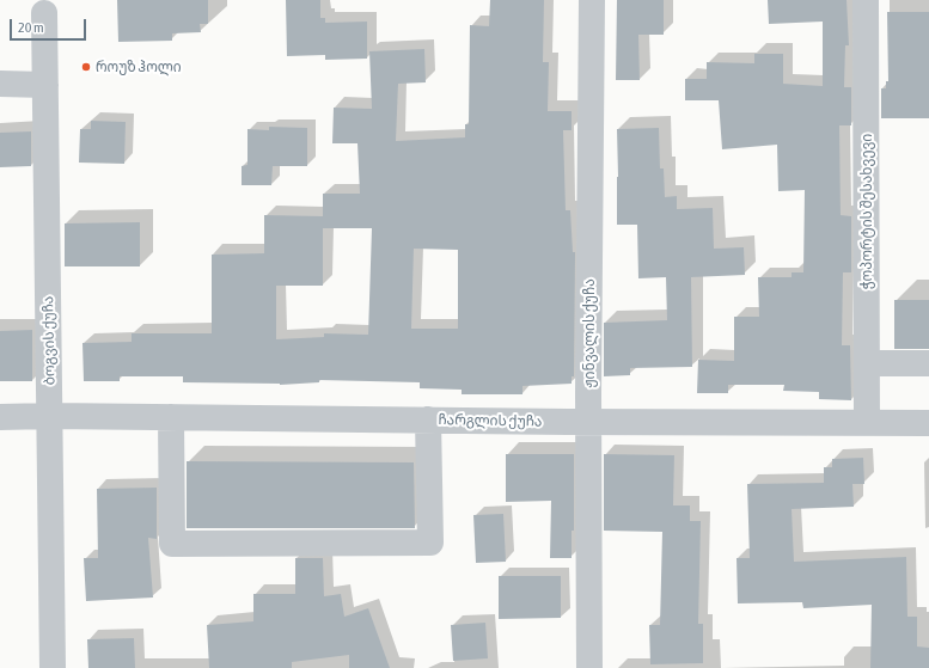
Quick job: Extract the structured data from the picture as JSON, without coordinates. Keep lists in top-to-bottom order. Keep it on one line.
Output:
{"streets":{"street":["ჭოპორტის შესახვევი","ჟინვალის ქუჩა","ბოგვის ქუჩა","ჩარგლის ქუჩა"]},"crossings":[["ჭოპორტის შესახვევი","ჩარგლის ქუჩა"],["ჟინვალის ქუჩა","ჩარგლის ქუჩა"],["ბოგვის ქუჩა","ჩარგლის ქუჩა"]],"places":["როუზ ჰოლი"],"scale_bar":"20 m"}
